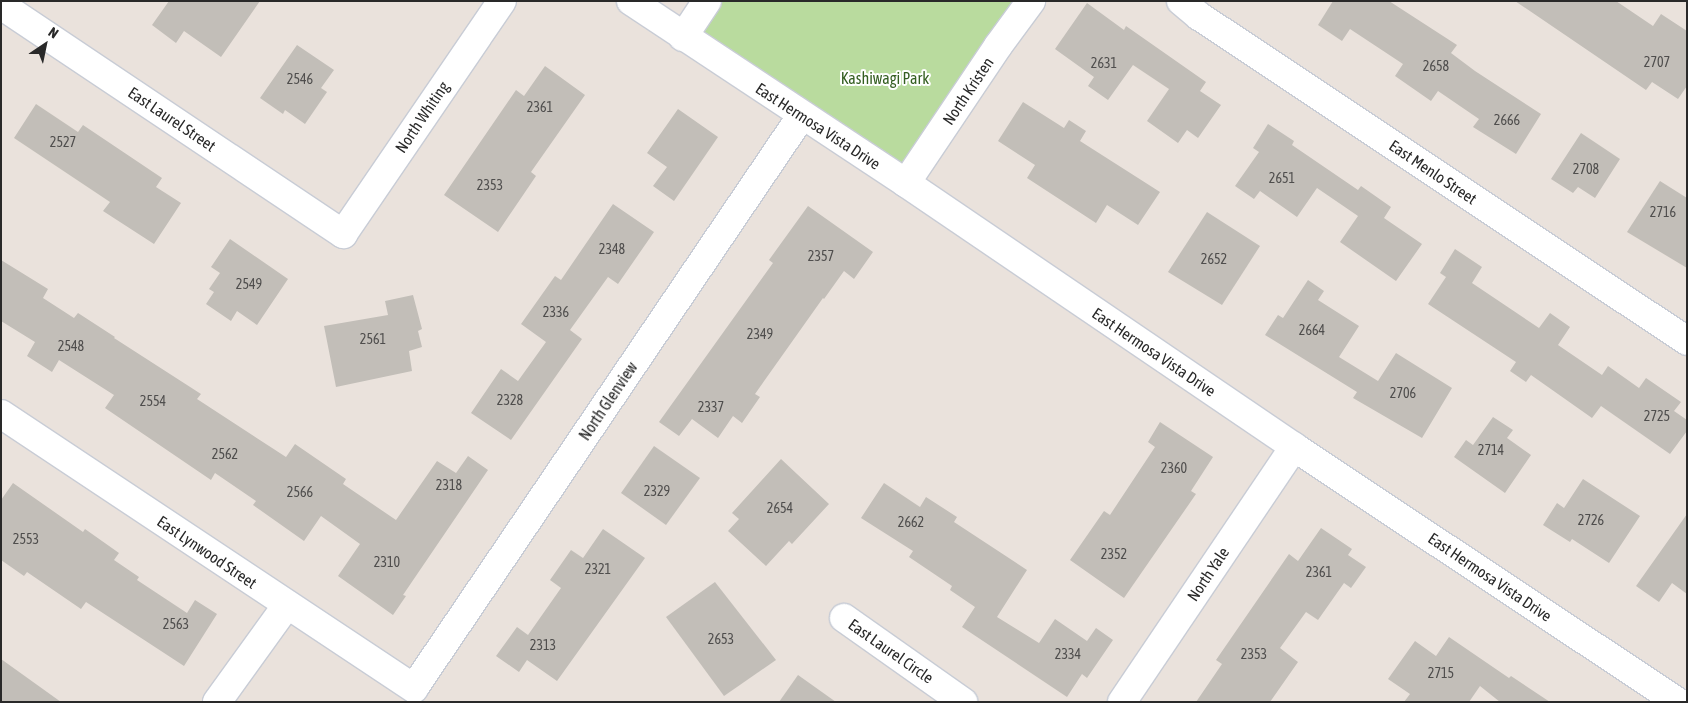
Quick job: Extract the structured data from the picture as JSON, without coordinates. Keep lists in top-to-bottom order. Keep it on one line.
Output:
{"streets":{"street":["North Kristen","North Whiting","East Laurel Street","East Hermosa Vista Drive","East Menlo Street","North Glenview","East Lynwood Street","North Yale","East Laurel Circle"]},"crossings":[["North Kristen","East Hermosa Vista Drive"],["North Whiting","East Laurel Street"],["East Hermosa Vista Drive","North Glenview"],["East Hermosa Vista Drive","North Yale"],["North Glenview","East Lynwood Street"]],"parks":["Kashiwagi Park"],"house_numbers":["2707","2631","2658","2546","2361","2666","2527","2708","2651","2353","2716","2348","2357","2652","2549","2336","2664","2349","2561","2548","2706","2328","2554","2337","2725","2714","2562","2360","2318","2329","2566","2654","2726","2662","2553","2352","2310","2321","2361","2563","2653","2313","2334","2353","2715"],"north":"top right"}
